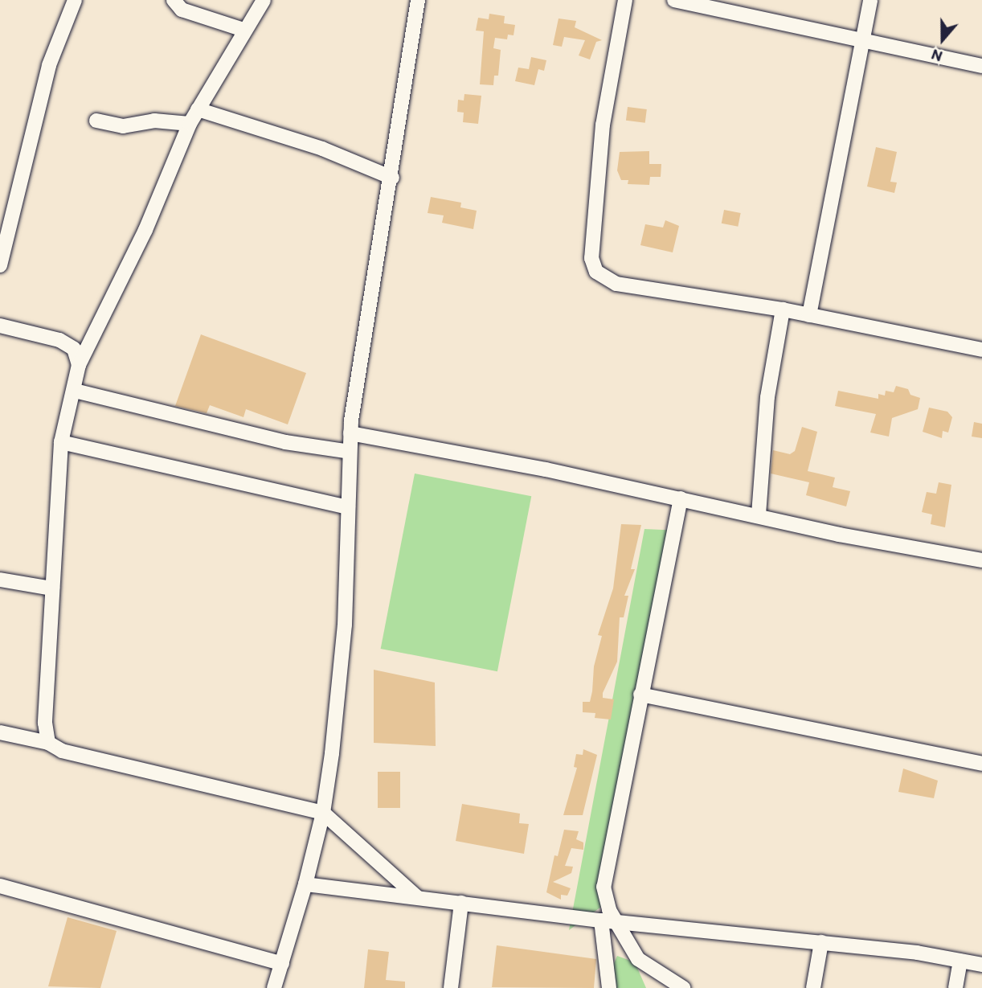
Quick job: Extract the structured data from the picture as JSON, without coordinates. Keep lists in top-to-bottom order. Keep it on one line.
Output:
{"north":"bottom"}
